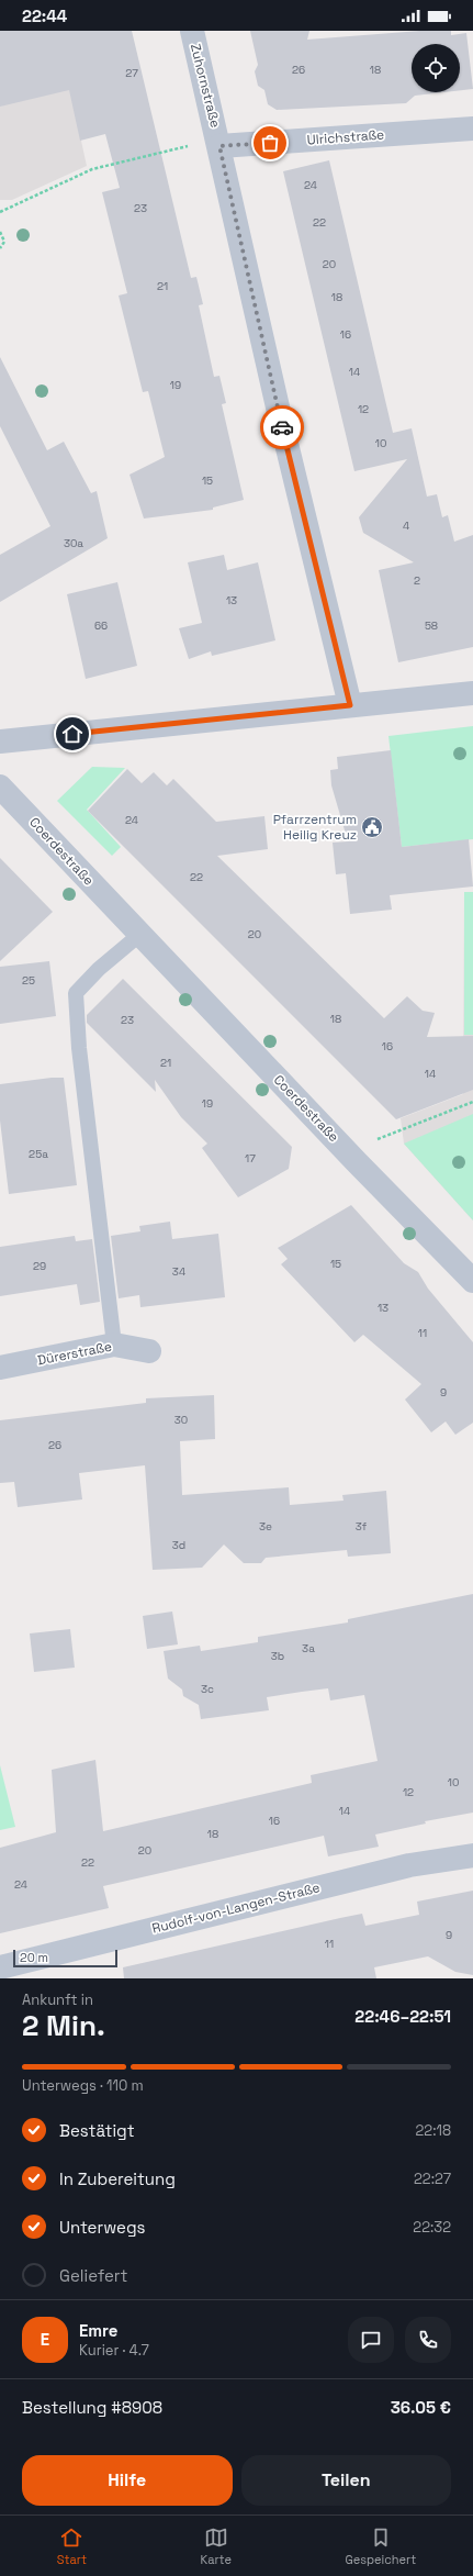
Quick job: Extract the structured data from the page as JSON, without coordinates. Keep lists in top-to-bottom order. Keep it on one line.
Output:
{"streets":{"street":["Zuhornstraße","Ulrichstraße","Coerdestraße","Dürerstraße","Rudolf-von-Langen-Straße"]},"crossings":[["Zuhornstraße","Ulrichstraße"]],"places":{"public building":["Pfarrzentrum Heilig Kreuz"]},"house_numbers":["26","18","27","24","23","22","20","21","18","16","14","19","12","10","15","4","30a","2","13","66","58","24","22","20","25","18","23","16","21","14","19","25a","17","15","29","34","13","11","9","30","26","3e","3f","3d","3a","3b","3c","10","12","14","16","18","20","22","24","9","11"],"scale_bar":"20 m","page":{"status":"22:44","scale":"20 m","heading":["2 Min.","Ankunft in","22:46–22:51"],"panel":["Emre","Kurier · 4.7","Bestellung #8908","36.05 €"],"bar":"Unterwegs · 110 m","list":[["Bestätigt","22:18"],["In Zubereitung","22:27"],["Unterwegs","22:32"],"Geliefert"],"round":"E","buttons":["Hilfe","Teilen"],"tabs":["Start","Karte","Gespeichert"]}}
